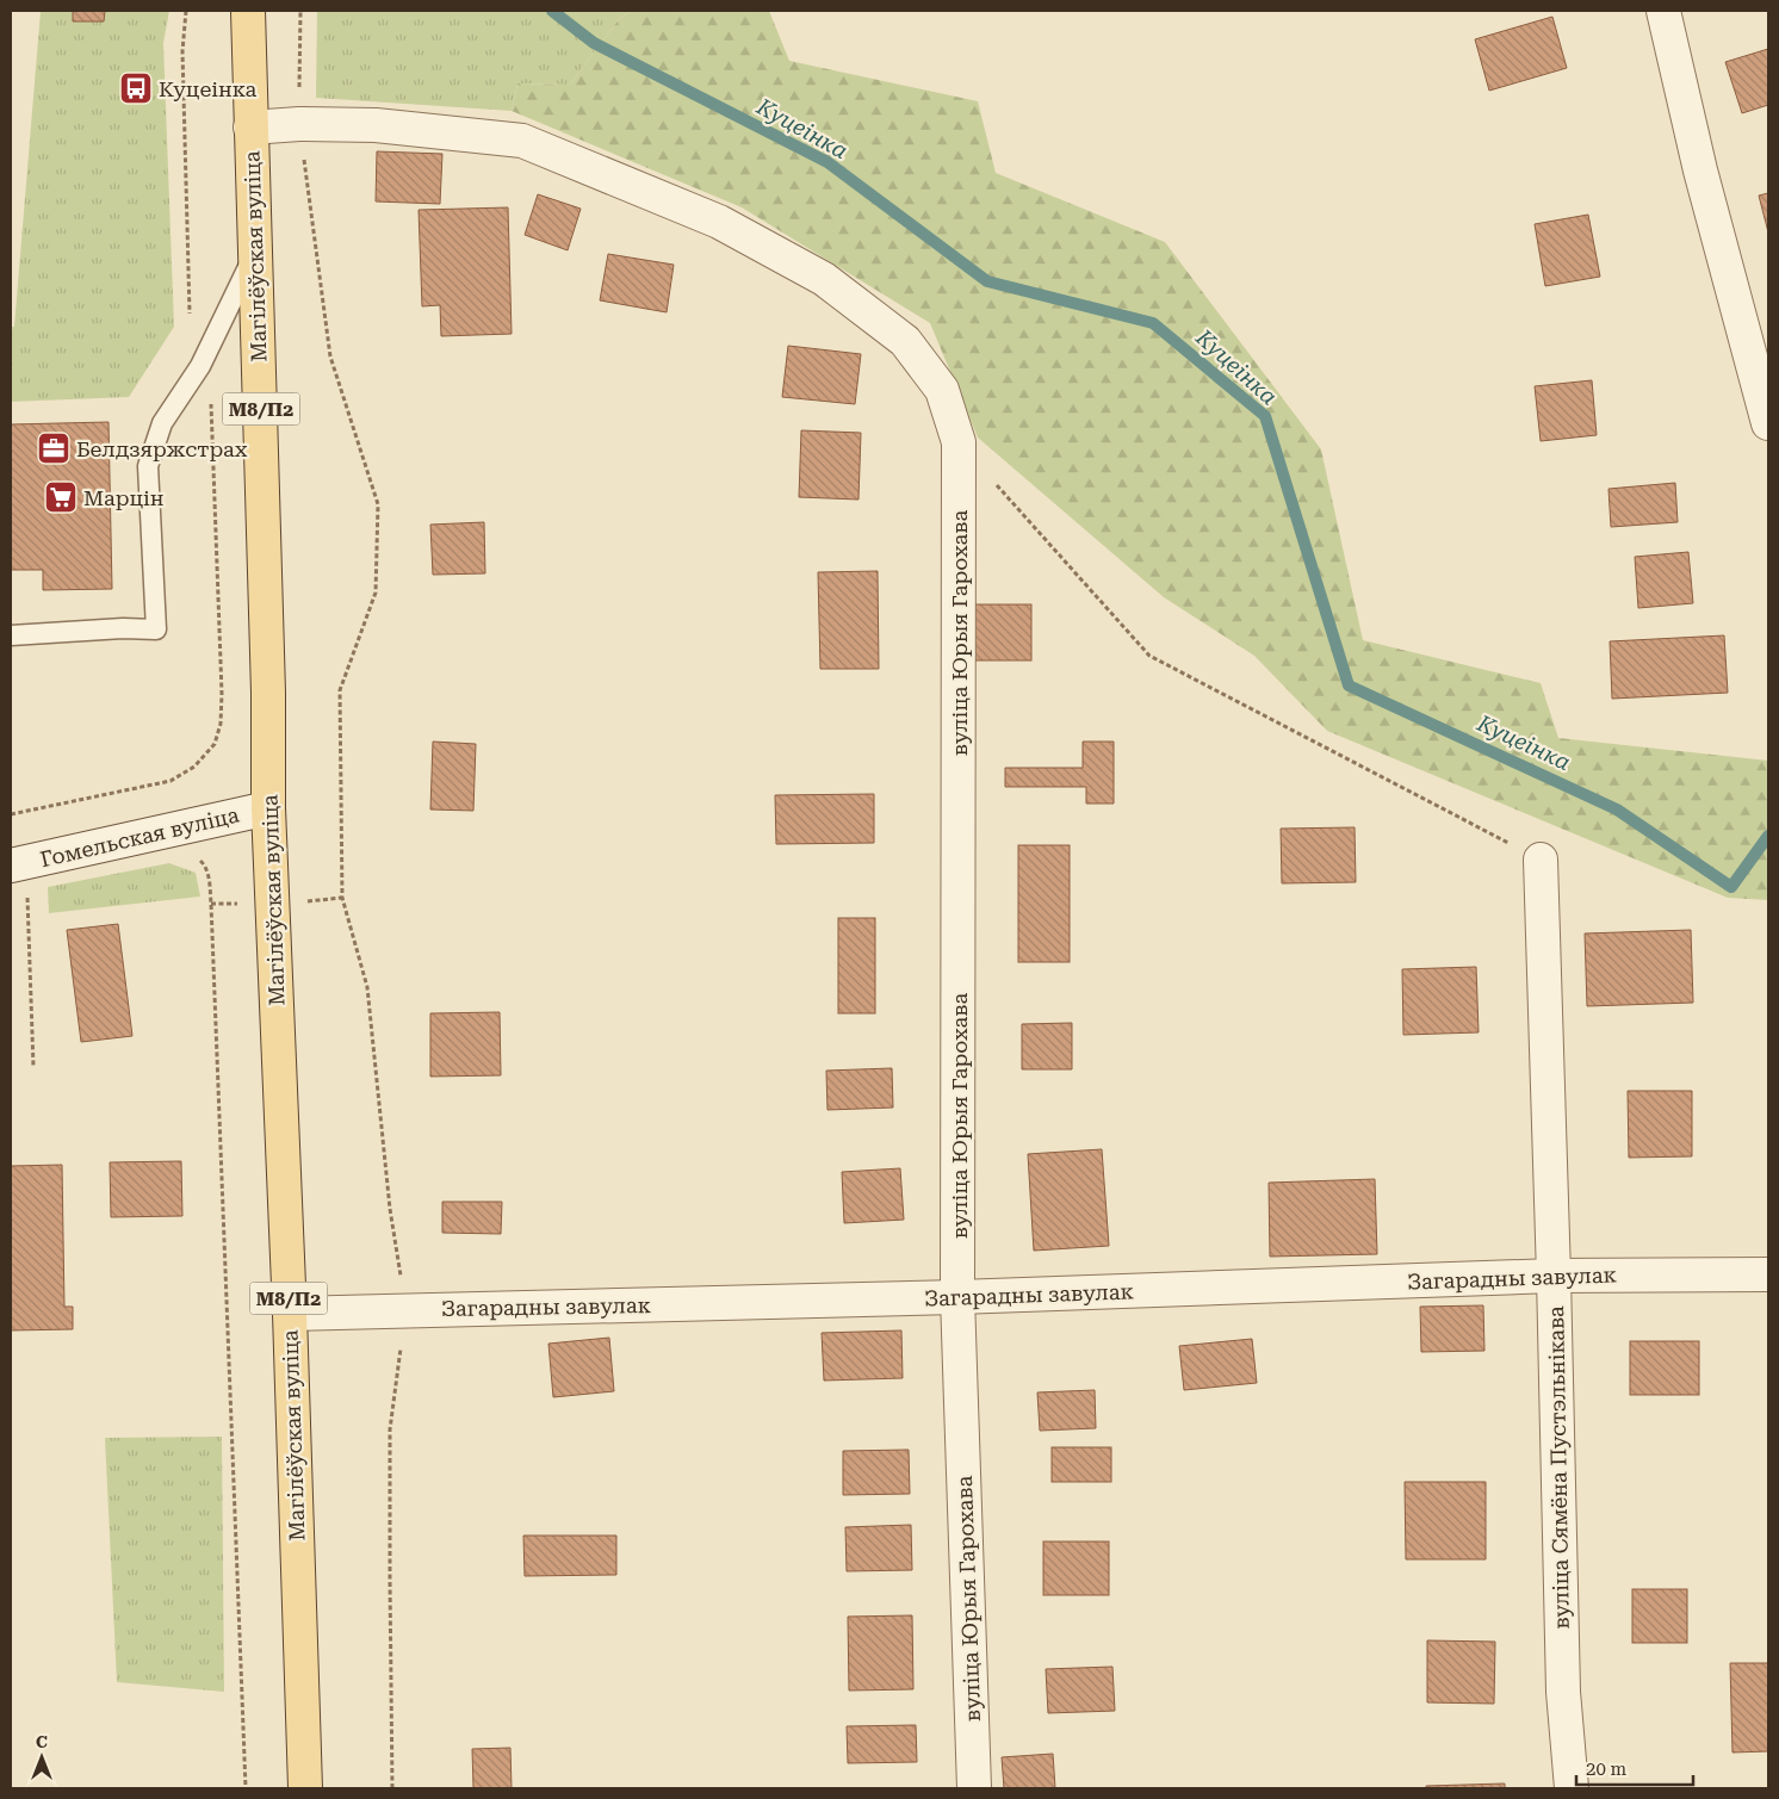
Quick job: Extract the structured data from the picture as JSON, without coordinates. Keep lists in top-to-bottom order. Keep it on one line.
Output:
{"streets":{"main road":["Магілёўская вуліца","М8/П2"],"street":["вуліца Юрыя Гарохава","Гомельская вуліца","Загарадны завулак","вуліца Сямёна Пустэльнікава"]},"crossings":[["Магілёўская вуліца","вуліца Юрыя Гарохава"],["Магілёўская вуліца","Гомельская вуліца"],["Магілёўская вуліца","Загарадны завулак"],["вуліца Юрыя Гарохава","Загарадны завулак"],["Загарадны завулак","вуліца Сямёна Пустэльнікава"]],"water":["Куцеінка"],"places":{"bus stop":["Куцеінка"],"office":["Белдзяржстрах"],"supermarket":["Марцін"]},"scale_bar":"20 m","north":"top"}
